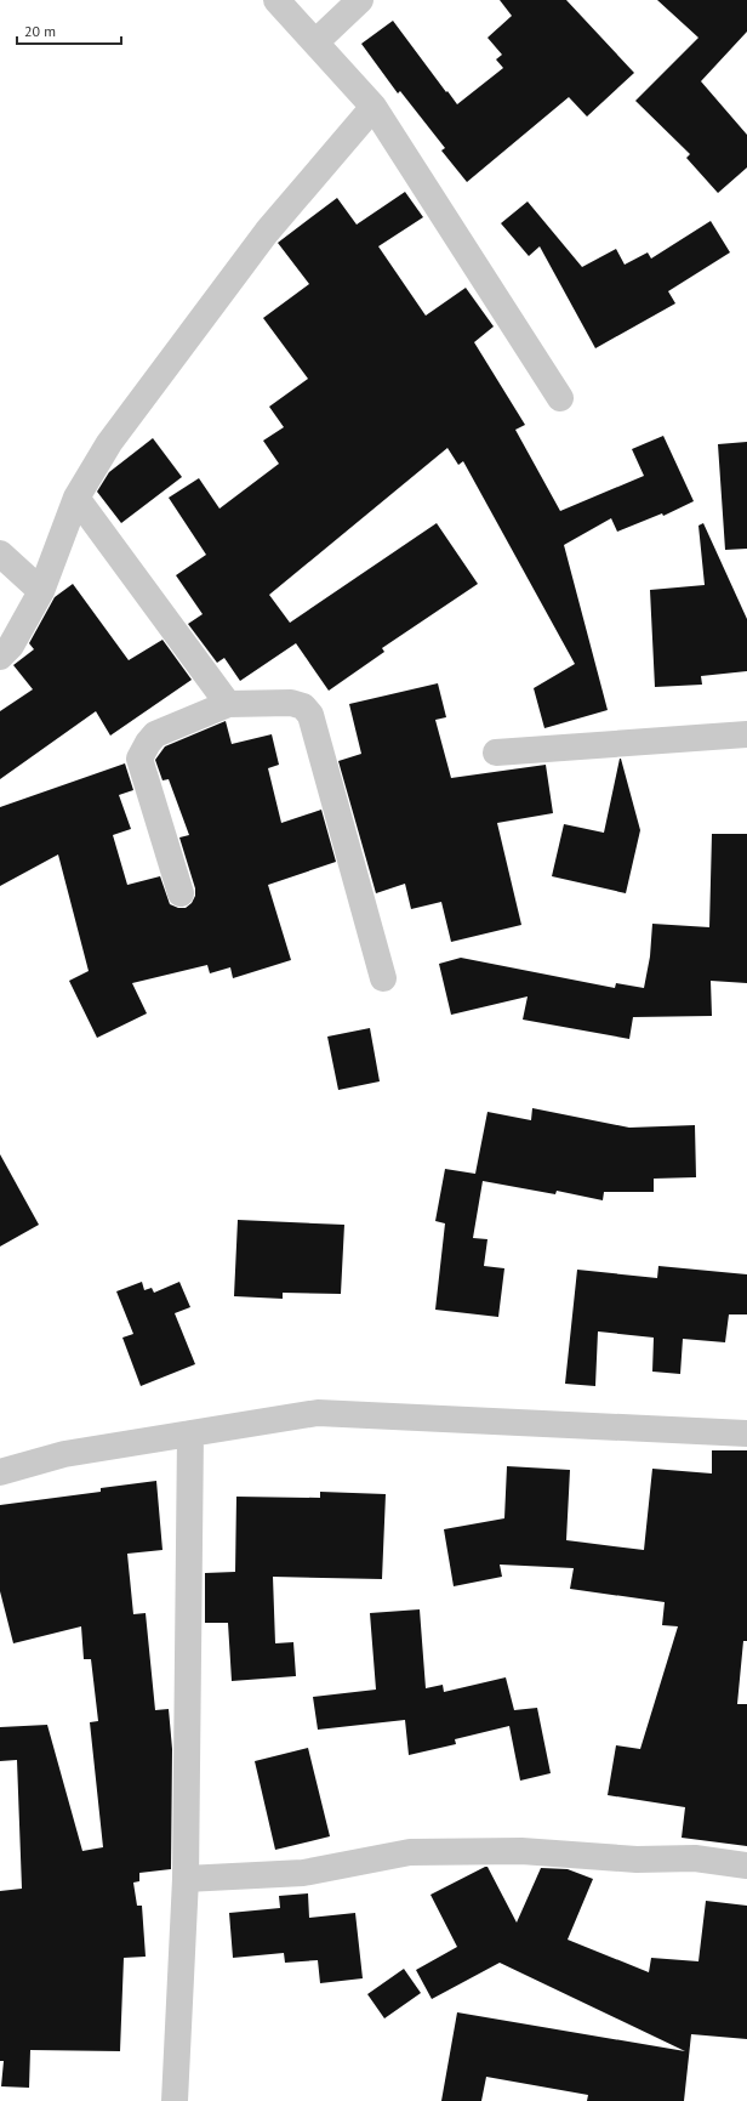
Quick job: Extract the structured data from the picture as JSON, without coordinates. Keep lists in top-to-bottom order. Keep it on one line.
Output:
{"scale_bar":"20 m"}
